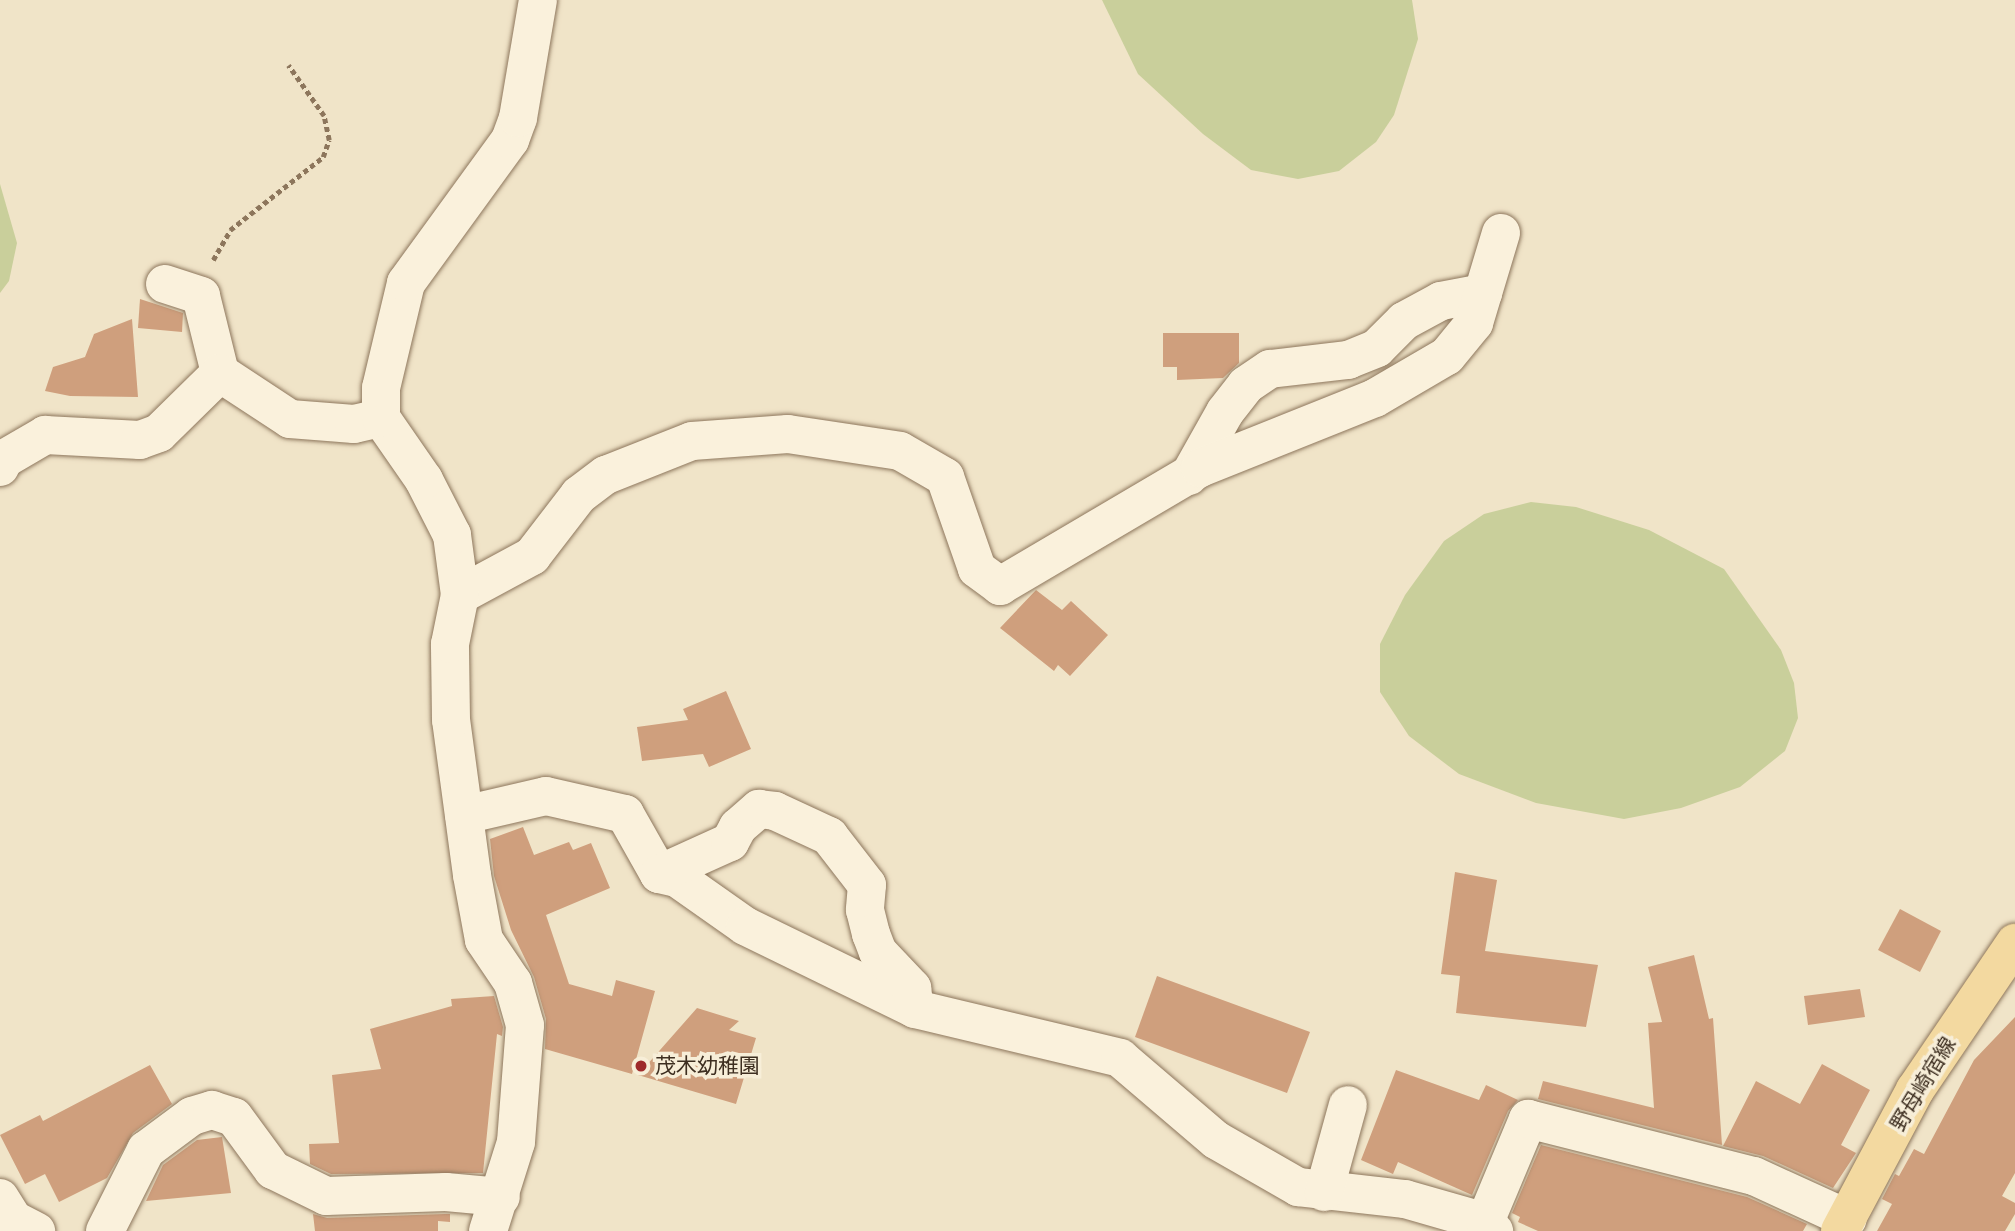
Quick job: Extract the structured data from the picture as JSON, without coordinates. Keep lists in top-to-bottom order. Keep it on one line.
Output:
{"streets":{"main road":["野母崎宿線"]},"places":["茂木幼稚園"]}
